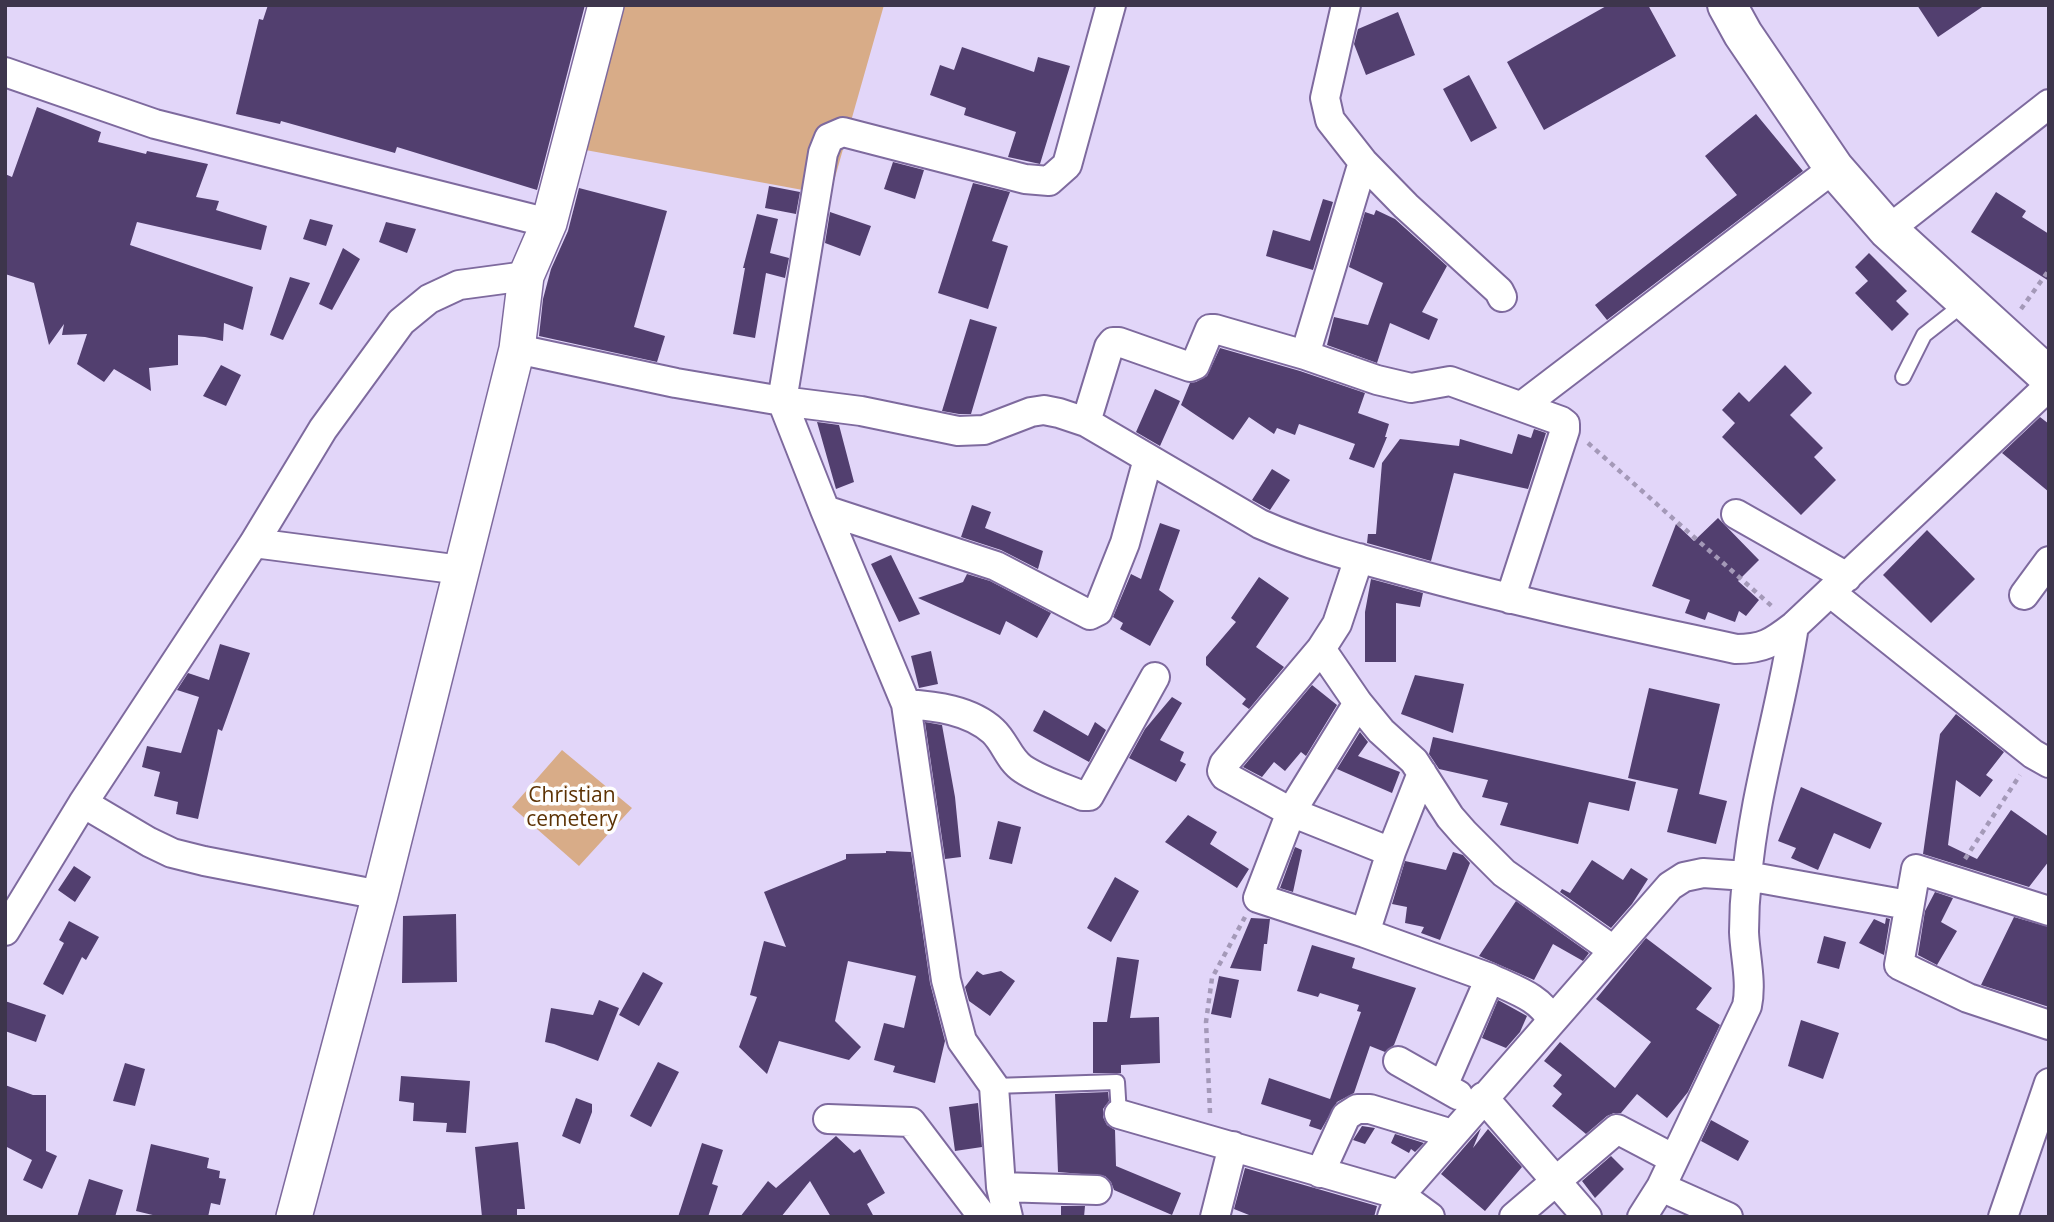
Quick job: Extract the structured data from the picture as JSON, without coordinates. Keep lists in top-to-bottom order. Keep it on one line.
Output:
{"parks":["Christian cemetery"]}
